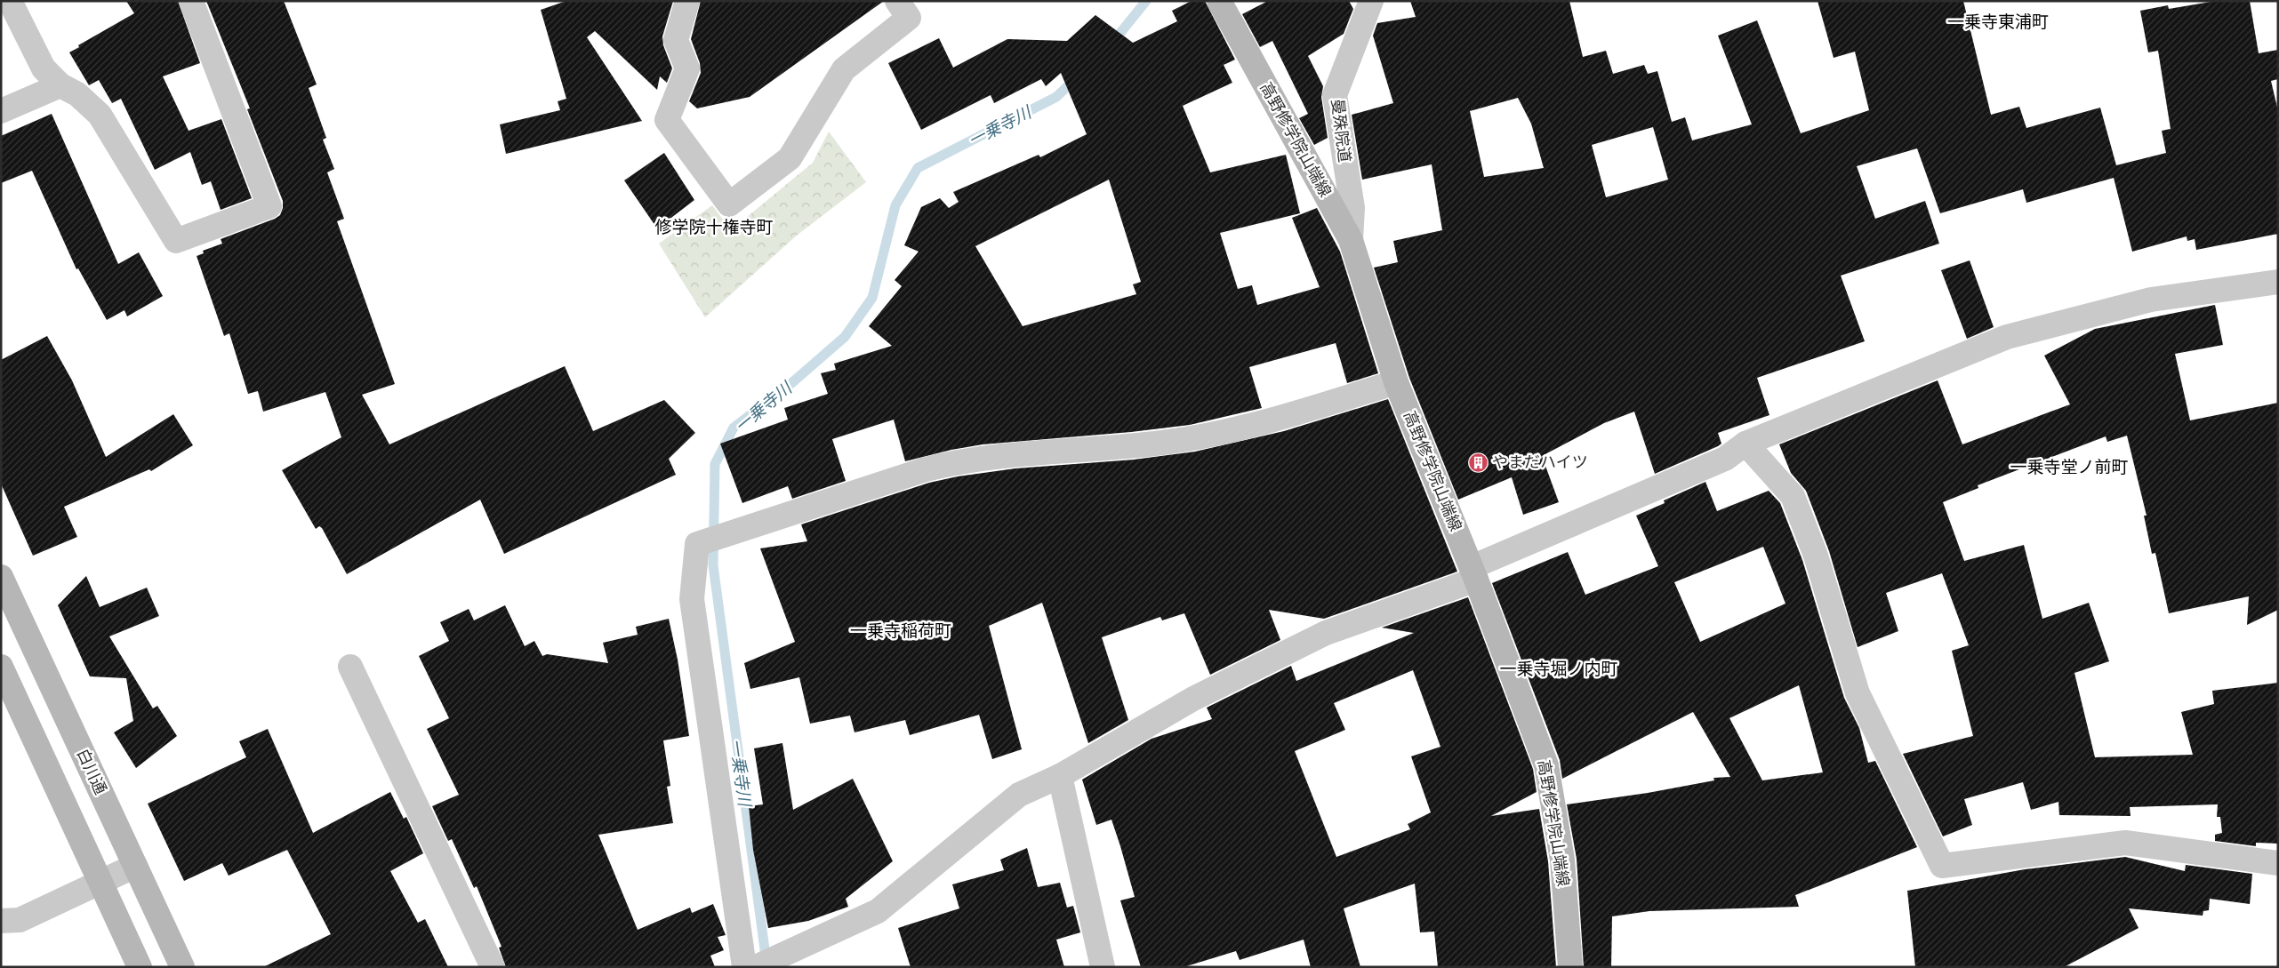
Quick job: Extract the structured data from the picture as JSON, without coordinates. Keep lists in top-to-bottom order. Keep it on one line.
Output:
{"streets":{"main road":["高野修学院山端線","白川通"],"street":["曼殊院道"]},"crossings":[["曼殊院道","高野修学院山端線"]],"districts":["一乗寺東浦町","修学院十権寺町","一乗寺堂ノ前町","一乗寺稲荷町","一乗寺堀ノ内町"],"water":["一乗寺川"],"places":{"building":["やまだハイツ"]}}
